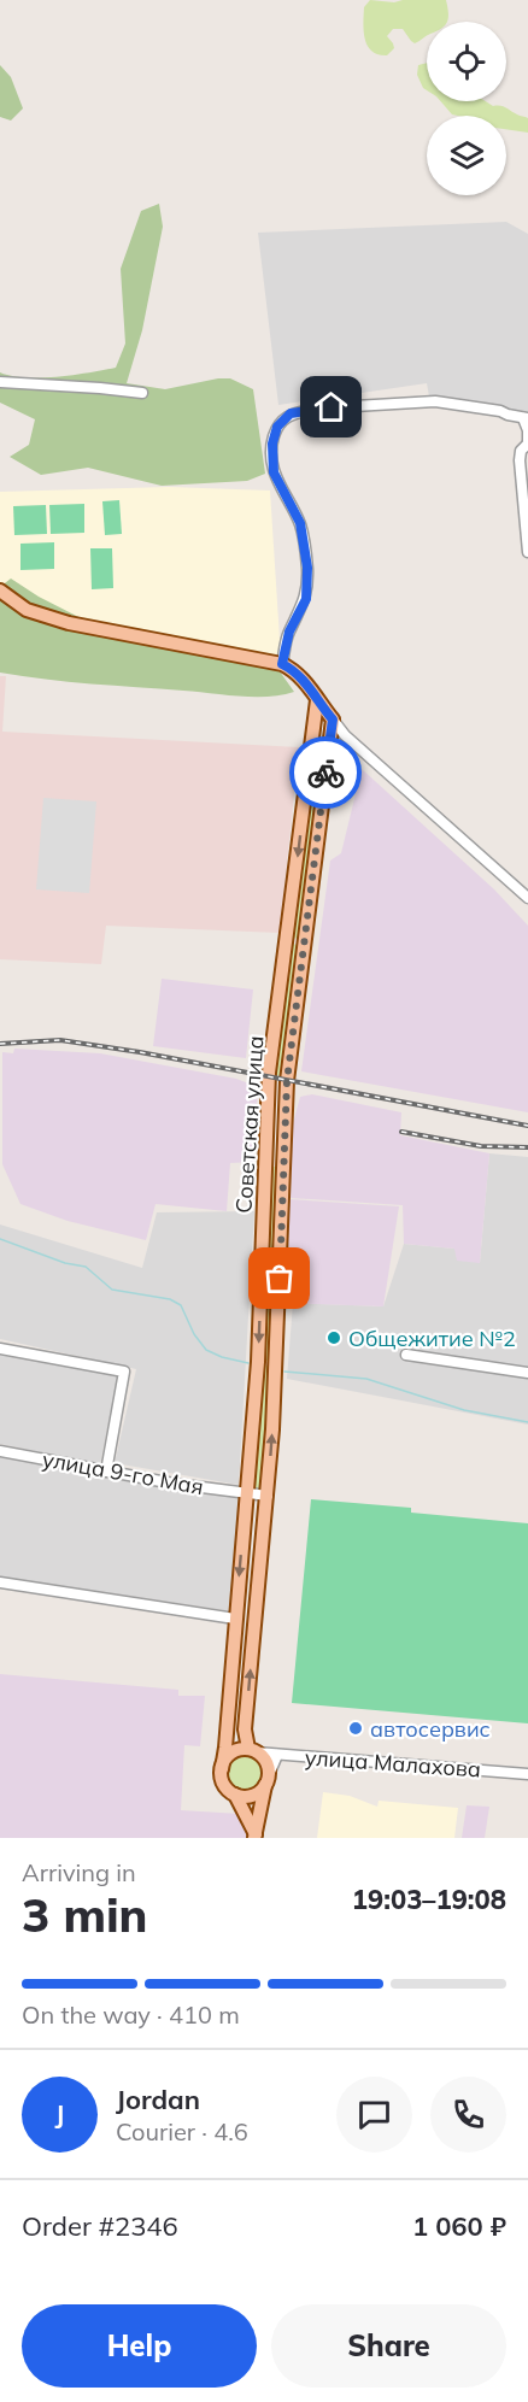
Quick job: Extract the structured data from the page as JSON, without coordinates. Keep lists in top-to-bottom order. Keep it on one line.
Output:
{"streets":{"main road":["Советская улица"],"street":["улица 9-го Мая","улица Малахова"]},"crossings":[["Советская улица","улица 9-го Мая"],["Советская улица","улица Малахова"]],"places":["Общежитие №2","автосервис"],"page":{"heading":["3 min","Arriving in","19:03–19:08"],"panel":["Jordan","Courier · 4.6","Order #2346","1 060 ₽"],"bar":"On the way · 410 m","round":"J","buttons":["Help","Share"]}}
